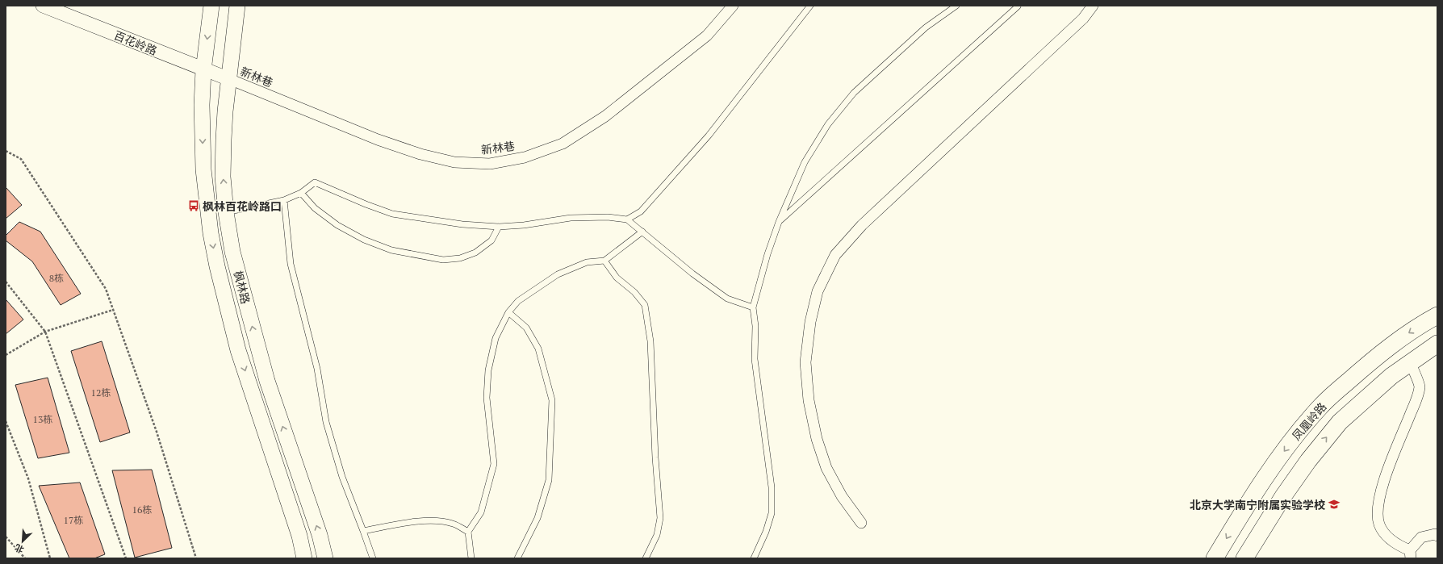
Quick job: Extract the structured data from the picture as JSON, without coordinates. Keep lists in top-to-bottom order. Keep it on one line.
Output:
{"streets":{"main road":["枫林路","凤凰岭路"],"street":["百花岭路","新林巷"]},"crossings":[["百花岭路","新林巷"],["百花岭路","枫林路"],["新林巷","枫林路"]],"places":{"bus stop":["枫林百花岭路口"],"school or university":["北京大学南宁附属实验学校"]},"house_numbers":["8栋","12栋","13栋","16栋","17栋"],"north":"bottom left"}
